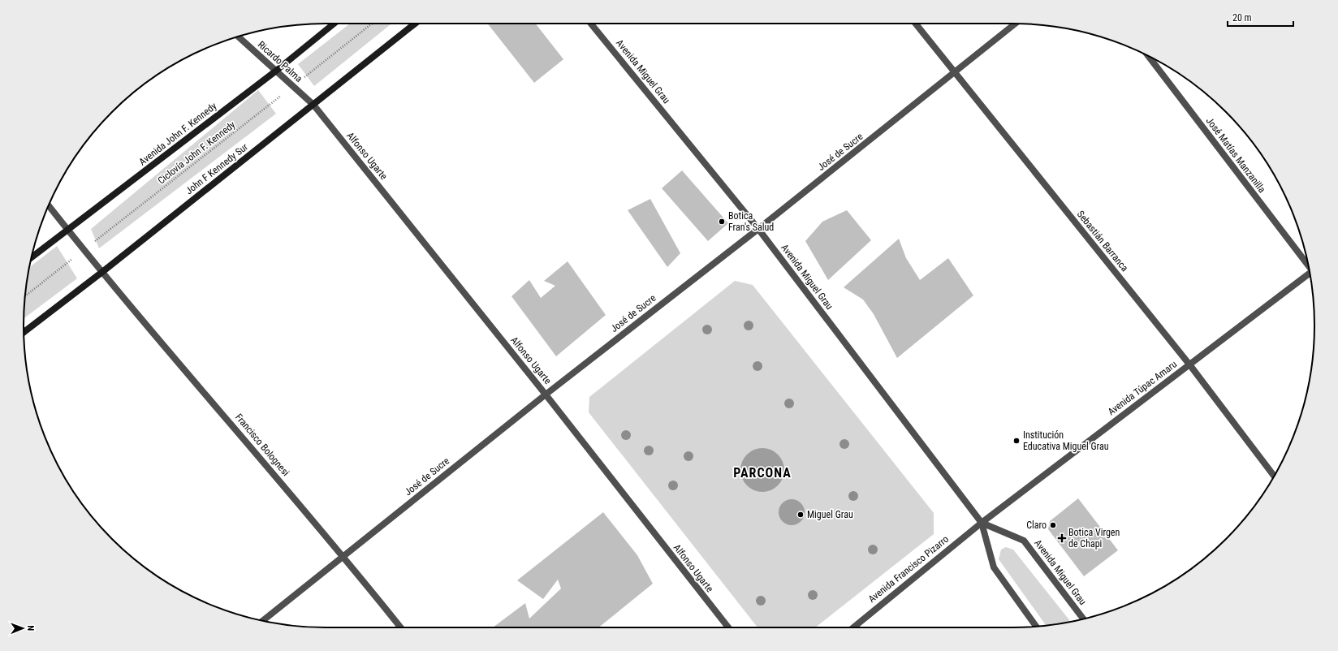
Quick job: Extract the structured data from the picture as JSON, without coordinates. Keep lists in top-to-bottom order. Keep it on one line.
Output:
{"streets":{"street":["Ricardo Palma","Avenida Miguel Grau","Avenida John F. Kennedy","José de Sucre","José Matías Manzanilla","Alfonso Ugarte","John F Kennedy Sur","Sebastián Barranca","Avenida Túpac Amaru","Francisco Bolognesi","Avenida Francisco Pizarro"],"path":["Ciclovía John F. Kennedy"]},"crossings":[["Ricardo Palma","Avenida John F. Kennedy"],["Ricardo Palma","Ciclovía John F. Kennedy"],["Ricardo Palma","Alfonso Ugarte"],["Ricardo Palma","John F Kennedy Sur"],["Avenida Miguel Grau","José de Sucre"],["Avenida Miguel Grau","Avenida Túpac Amaru"],["Avenida Miguel Grau","Avenida Francisco Pizarro"],["Avenida John F. Kennedy","Francisco Bolognesi"],["José de Sucre","Alfonso Ugarte"],["José de Sucre","Sebastián Barranca"],["José de Sucre","Francisco Bolognesi"],["Ciclovía John F. Kennedy","Francisco Bolognesi"],["Alfonso Ugarte","John F Kennedy Sur"],["John F Kennedy Sur","Francisco Bolognesi"],["Sebastián Barranca","Avenida Túpac Amaru"],["Avenida Túpac Amaru","Avenida Francisco Pizarro"]],"districts":["PARCONA"],"places":{"other":["Botica Fran's Salud","Institución Educativa Miguel Grau","Miguel Grau","Claro"],"health":["Botica Virgen de Chapi"]},"scale_bar":"20 m","north":"right"}
